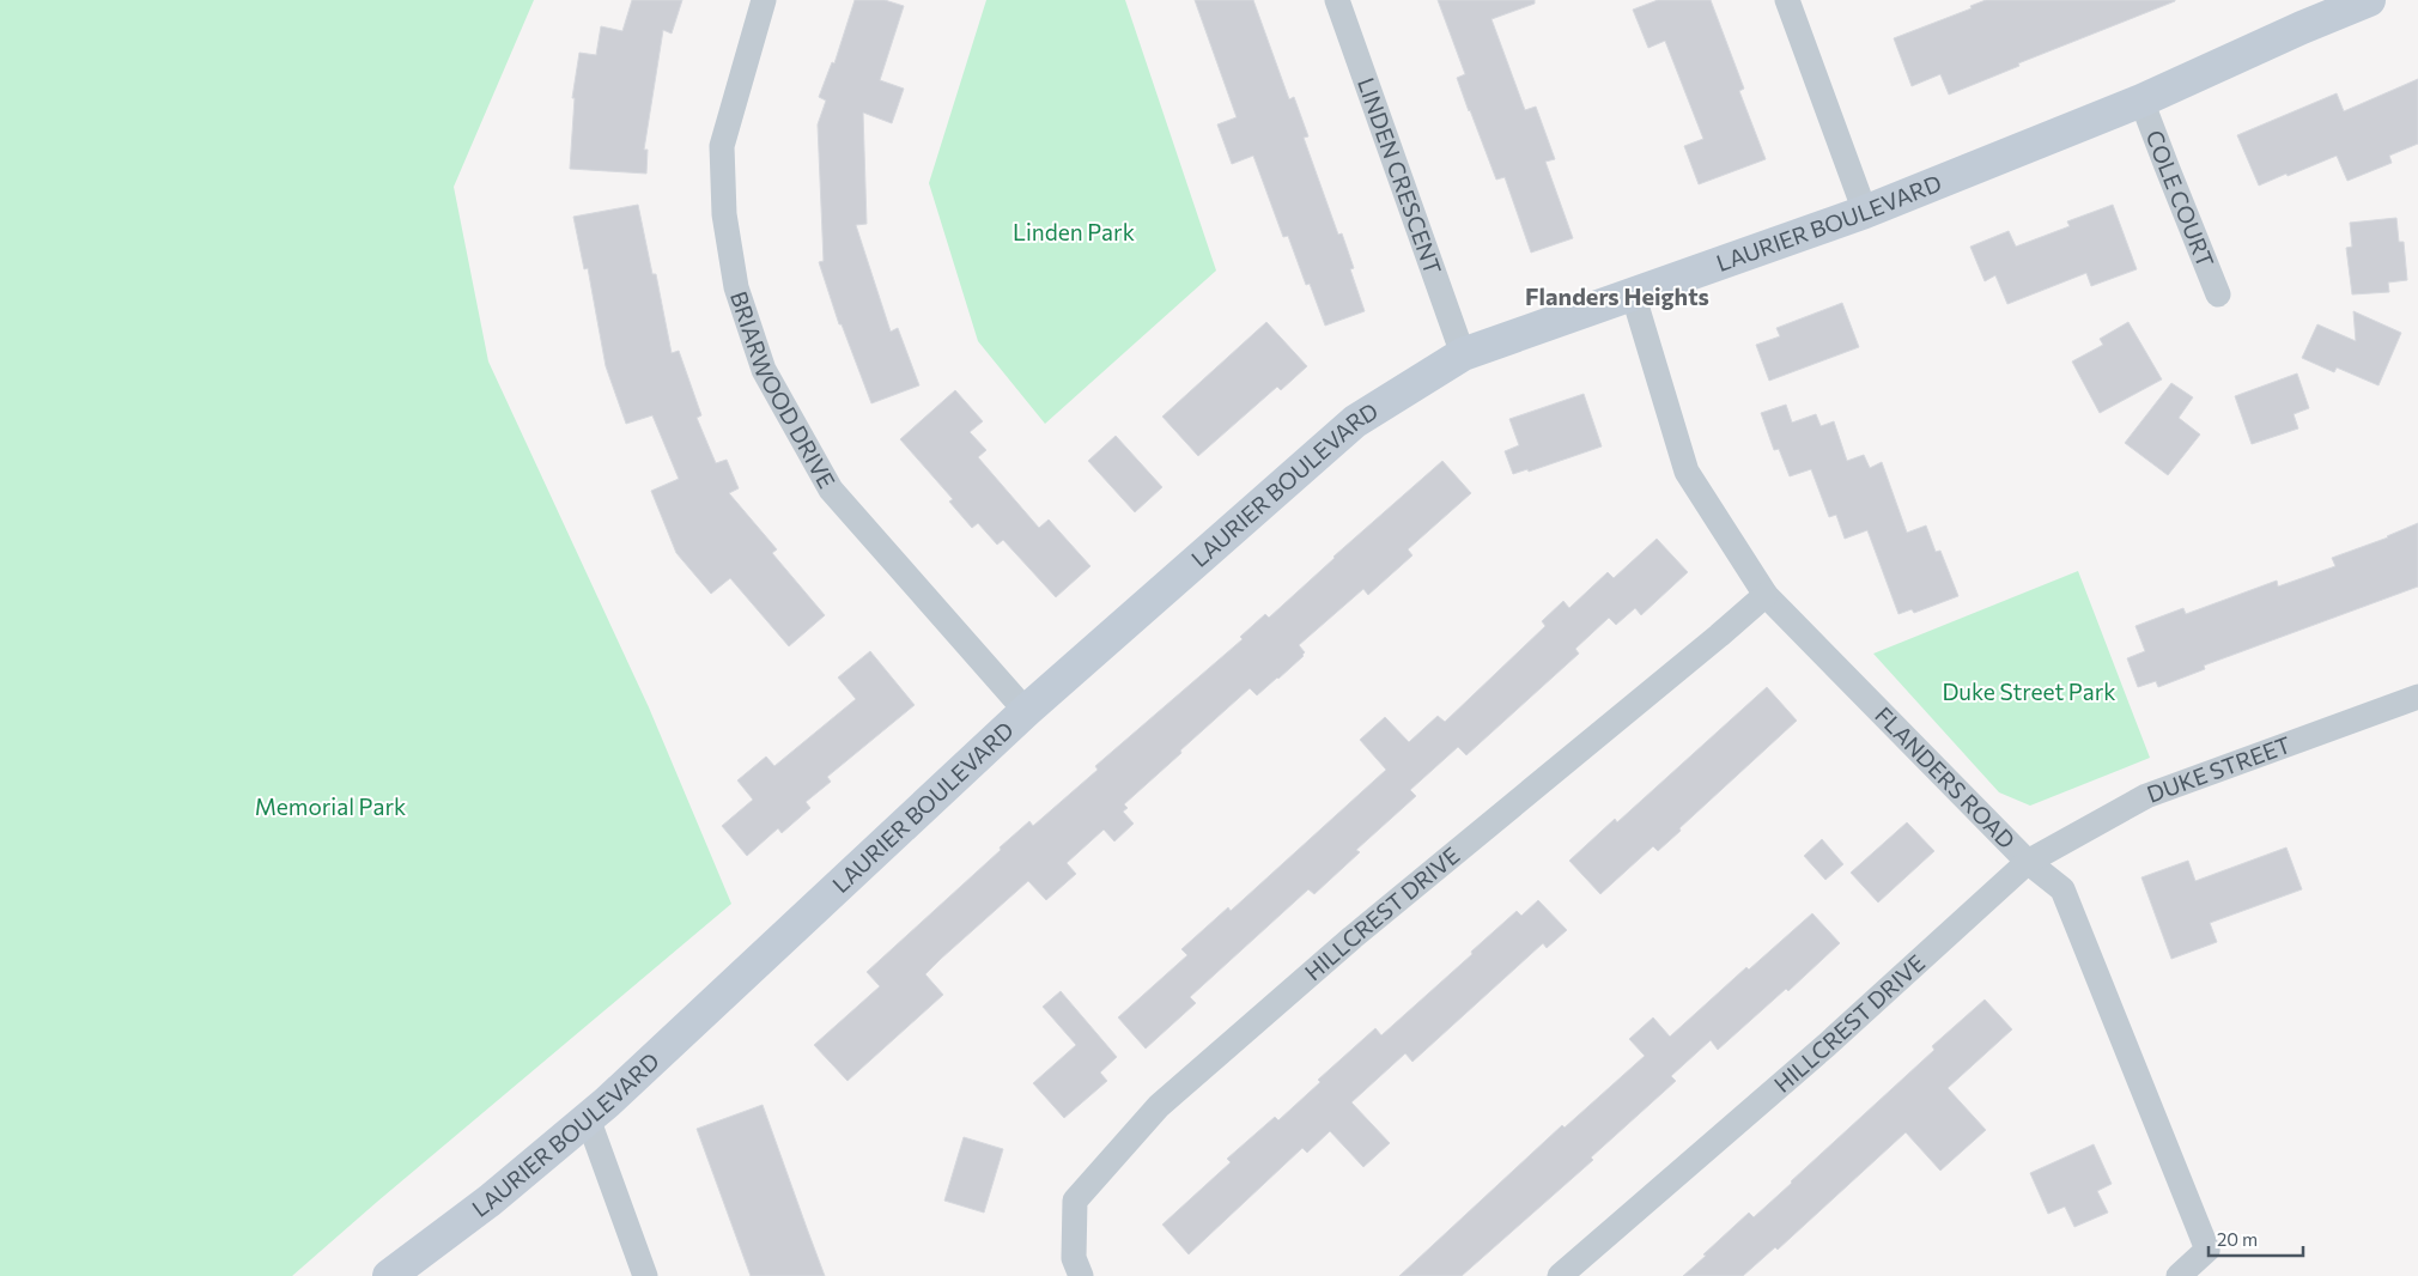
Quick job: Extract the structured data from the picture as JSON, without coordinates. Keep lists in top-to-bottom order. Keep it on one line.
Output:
{"streets":{"street":["LINDEN CRESCENT","COLE COURT","LAURIER BOULEVARD","BRIARWOOD DRIVE","DUKE STREET","FLANDERS ROAD","HILLCREST DRIVE"]},"crossings":[["LINDEN CRESCENT","LAURIER BOULEVARD"],["COLE COURT","LAURIER BOULEVARD"],["LAURIER BOULEVARD","BRIARWOOD DRIVE"],["LAURIER BOULEVARD","FLANDERS ROAD"],["DUKE STREET","FLANDERS ROAD"],["DUKE STREET","HILLCREST DRIVE"],["FLANDERS ROAD","HILLCREST DRIVE"]],"districts":["Flanders Heights"],"parks":["Linden Park","Duke Street Park","Memorial Park"],"scale_bar":"20 m"}
